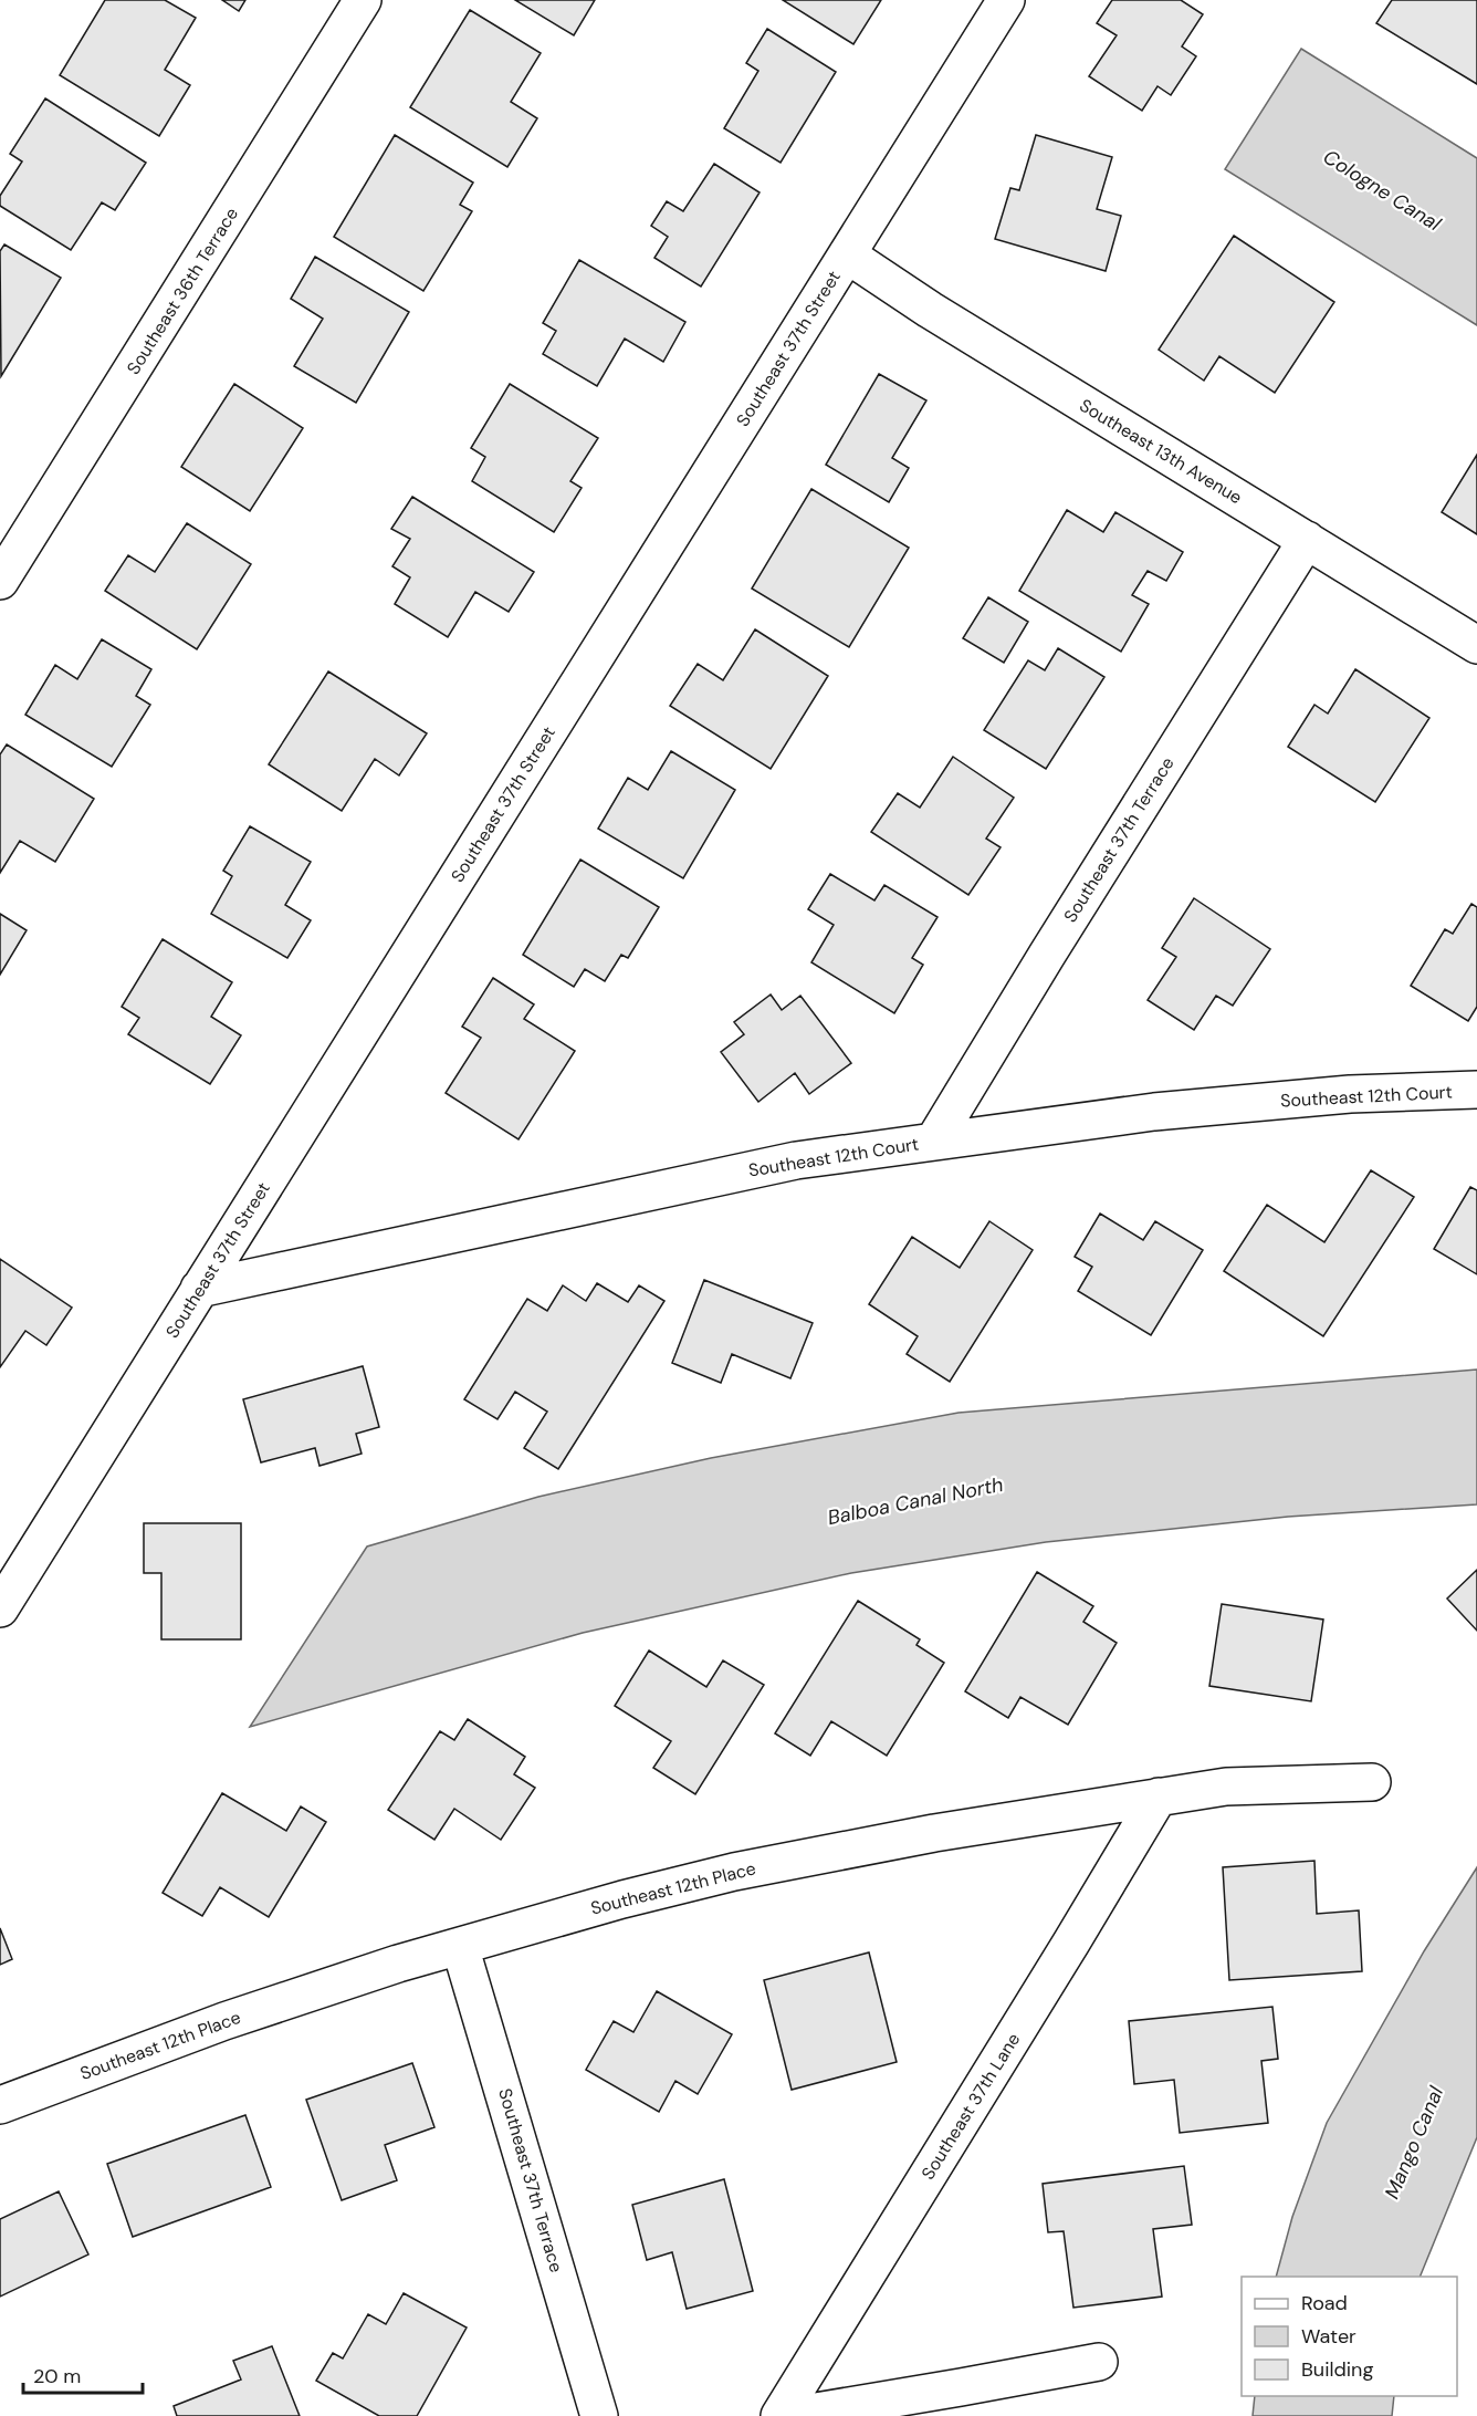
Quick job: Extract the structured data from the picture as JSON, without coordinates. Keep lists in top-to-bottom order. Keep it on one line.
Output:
{"streets":{"street":["Southeast 36th Terrace","Southeast 37th Street","Southeast 13th Avenue","Southeast 37th Terrace","Southeast 12th Court","Southeast 12th Place","Southeast 37th Lane"]},"crossings":[["Southeast 37th Street","Southeast 13th Avenue"],["Southeast 37th Street","Southeast 12th Court"],["Southeast 13th Avenue","Southeast 37th Terrace"],["Southeast 37th Terrace","Southeast 12th Court"],["Southeast 37th Terrace","Southeast 12th Place"],["Southeast 12th Place","Southeast 37th Lane"]],"water":["Cologne Canal","Balboa Canal North","Mango Canal"],"legend":["Road","Water","Building"],"scale_bar":"20 m"}
